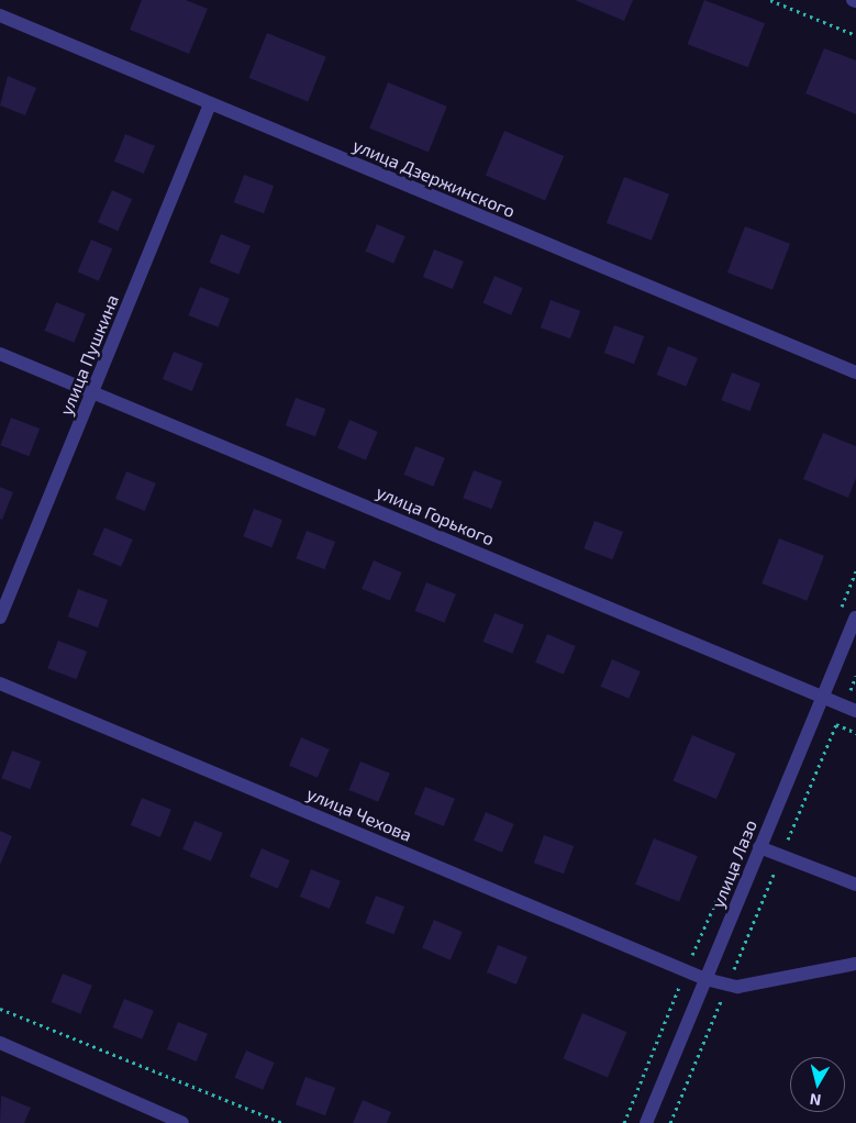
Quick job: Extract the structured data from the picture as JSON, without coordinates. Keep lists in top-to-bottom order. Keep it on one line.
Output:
{"streets":{"street":["улица Дзержинского","улица Пушкина","улица Горького","улица Чехова","улица Лазо"]},"crossings":[["улица Дзержинского","улица Пушкина"],["улица Пушкина","улица Горького"],["улица Горького","улица Лазо"],["улица Чехова","улица Лазо"]],"north":"bottom"}
